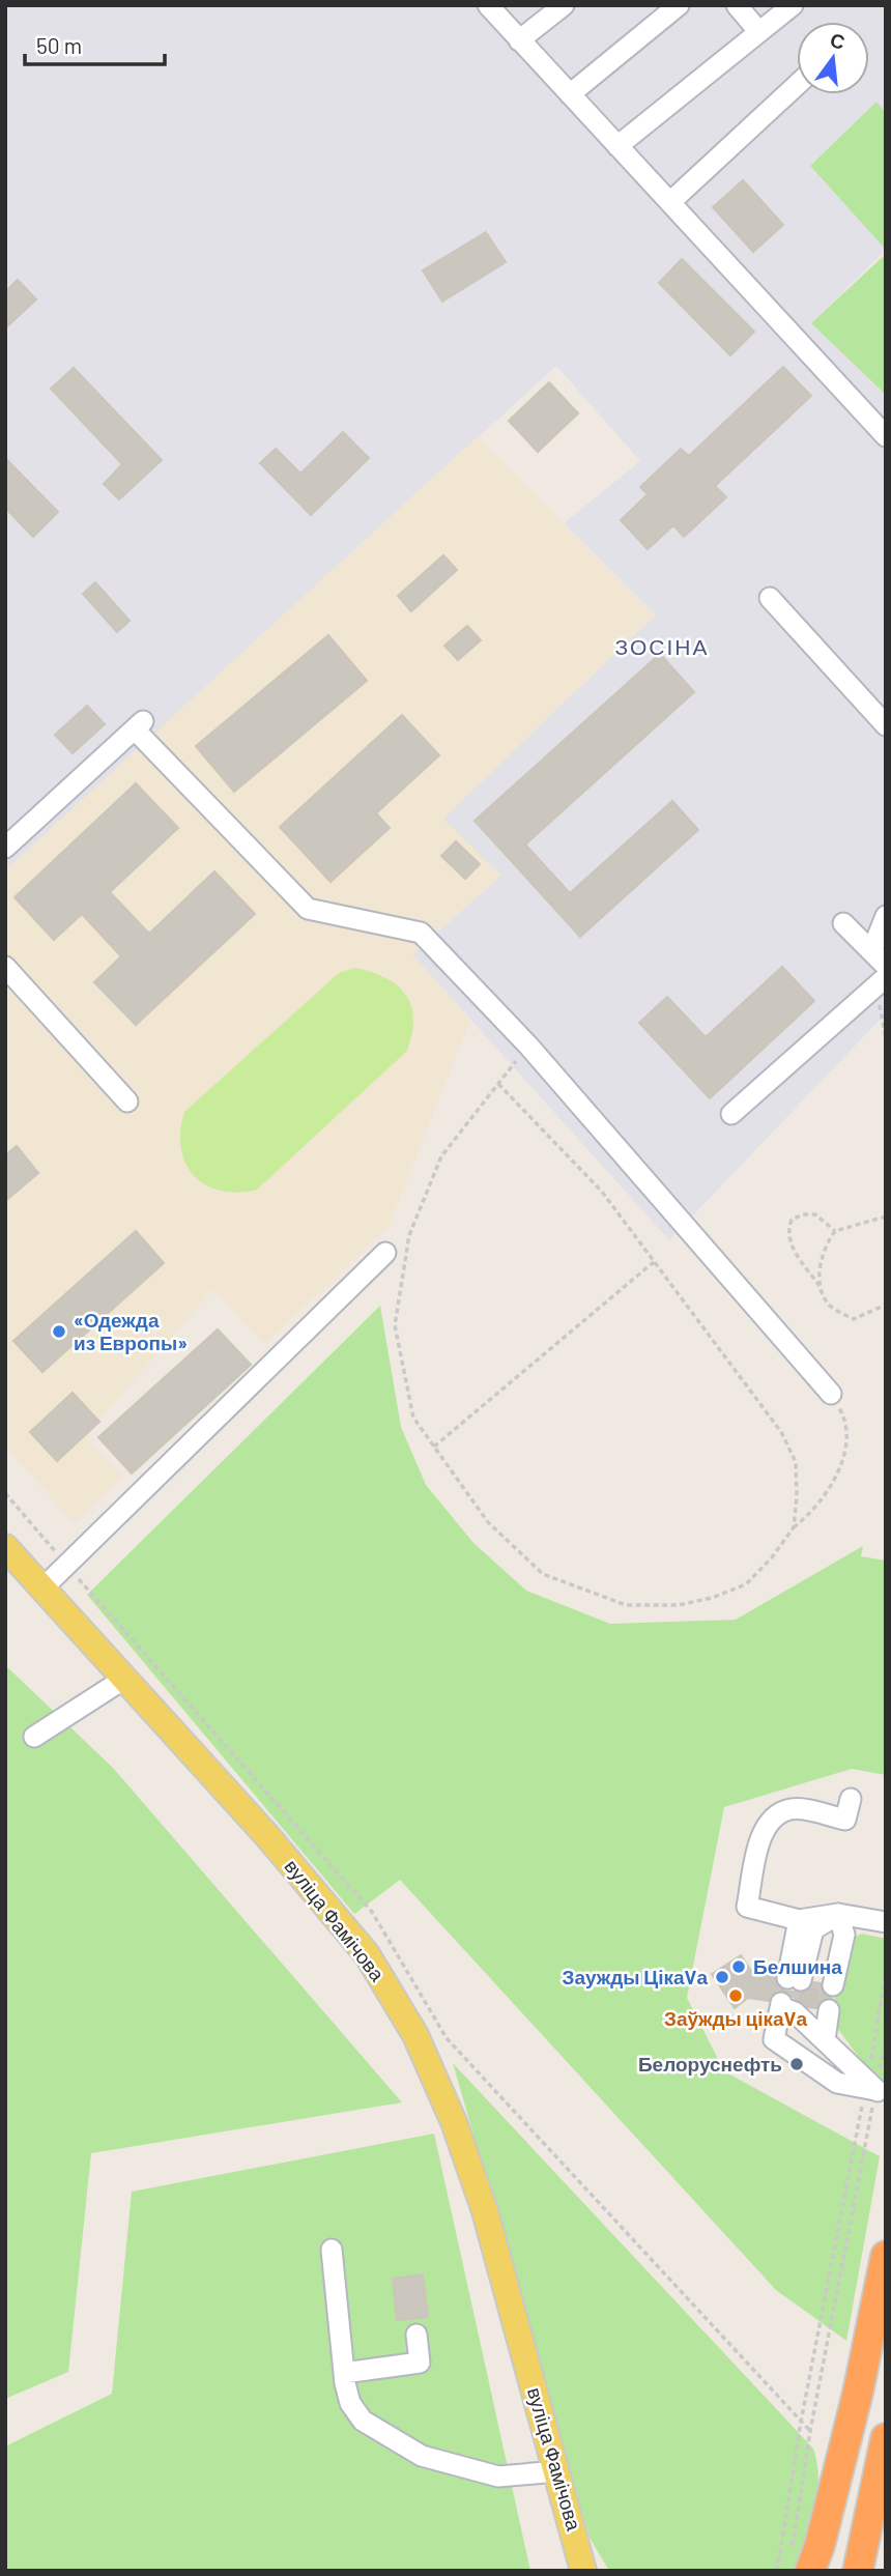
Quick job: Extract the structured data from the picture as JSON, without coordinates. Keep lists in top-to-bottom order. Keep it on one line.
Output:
{"streets":{"main road":["вуліца Фамічова"]},"districts":["ЗОСІНА"],"places":["«Одежда из Европы»","Белшина","Заужды ЦікаVа","Заўжды цікаVа","Белоруснефть"],"scale_bar":"50 m","north":"top"}
